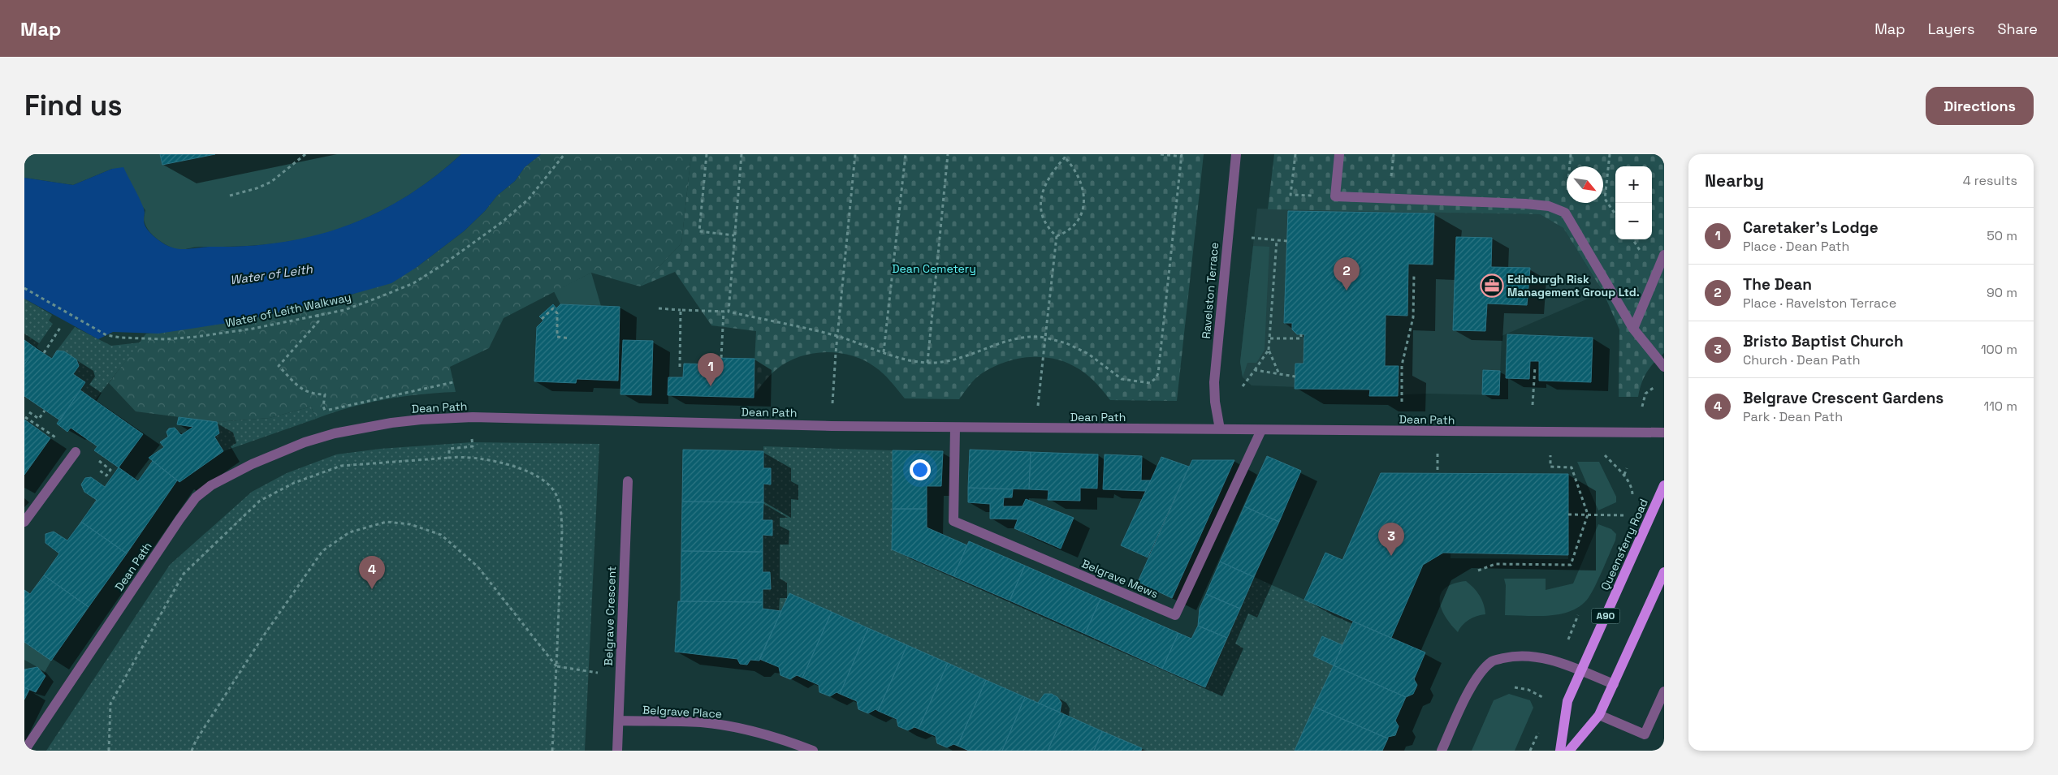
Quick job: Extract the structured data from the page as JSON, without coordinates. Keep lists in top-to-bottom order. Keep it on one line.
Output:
{"streets":{"main road":["Queensferry Road","A90"],"street":["Ravelston Terrace","Dean Path","Belgrave Mews","Belgrave Crescent","Belgrave Place"],"path":["Water of Leith Walkway"]},"crossings":[["Ravelston Terrace","Dean Path"],["Dean Path","Belgrave Mews"],["Belgrave Crescent","Belgrave Place"]],"water":["Water of Leith"],"parks":["Dean Cemetery"],"places":{"office":["Edinburgh Risk Management Group Ltd."]},"north":"bottom right","page":{"header":"Map","nav":["Map","Layers","Share"],"buttons":"Directions","title":"Find us","heading":["Nearby","4 results"],"map_buttons":["+","−"],"list":[{"mark":"1","name":"Caretaker's Lodge","note":"Place · Dean Path","value":"50 m"},{"mark":"2","name":"The Dean","note":"Place · Ravelston Terrace","value":"90 m"},{"mark":"3","name":"Bristo Baptist Church","note":"Church · Dean Path","value":"100 m"},{"mark":"4","name":"Belgrave Crescent Gardens","note":"Park · Dean Path","value":"110 m"}],"pins":["2","1","3","4"]}}
